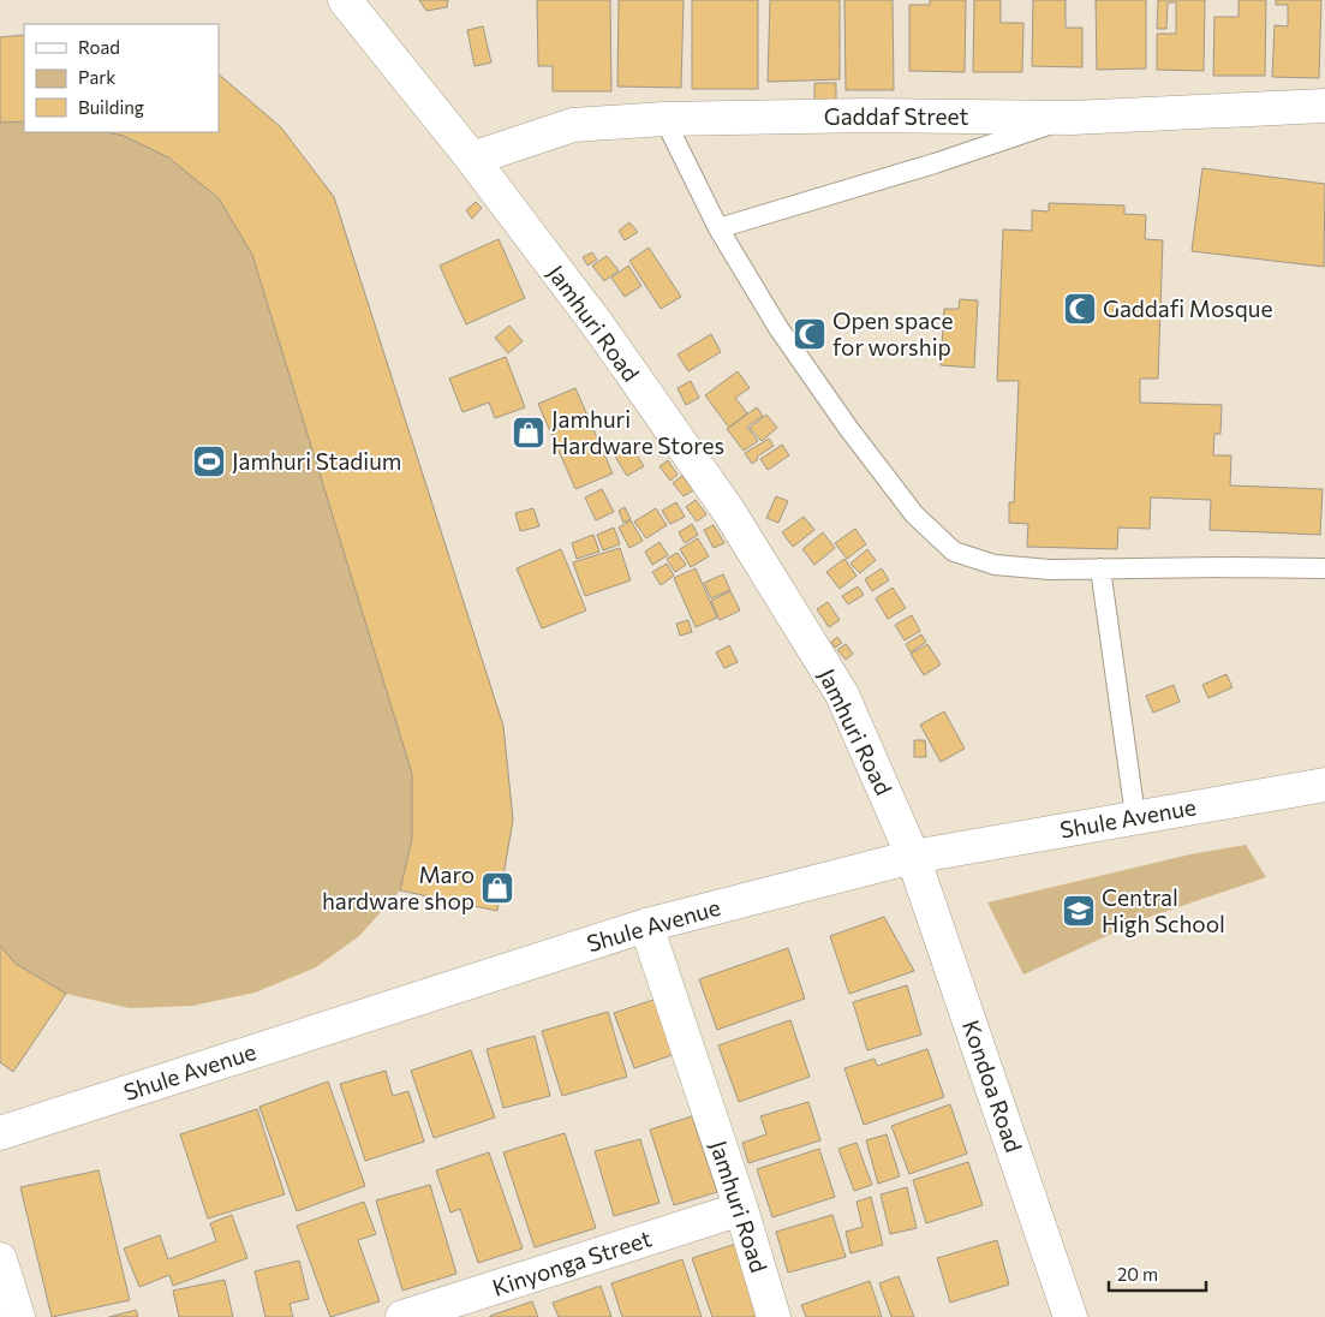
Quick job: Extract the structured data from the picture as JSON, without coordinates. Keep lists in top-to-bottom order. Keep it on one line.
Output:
{"streets":{"street":["Gaddaf Street","Jamhuri Road","Shule Avenue","Kondoa Road","Kinyonga Street"]},"crossings":[["Gaddaf Street","Jamhuri Road"],["Jamhuri Road","Shule Avenue"],["Jamhuri Road","Kondoa Road"],["Jamhuri Road","Kinyonga Street"],["Shule Avenue","Kondoa Road"]],"places":{"mosque":["Gaddafi Mosque","Open space for worship"],"shop":["Jamhuri Hardware Stores","Maro hardware shop"],"sports":["Jamhuri Stadium"],"school or university":["Central High School"]},"legend":["Road","Park","Building"],"scale_bar":"20 m"}
